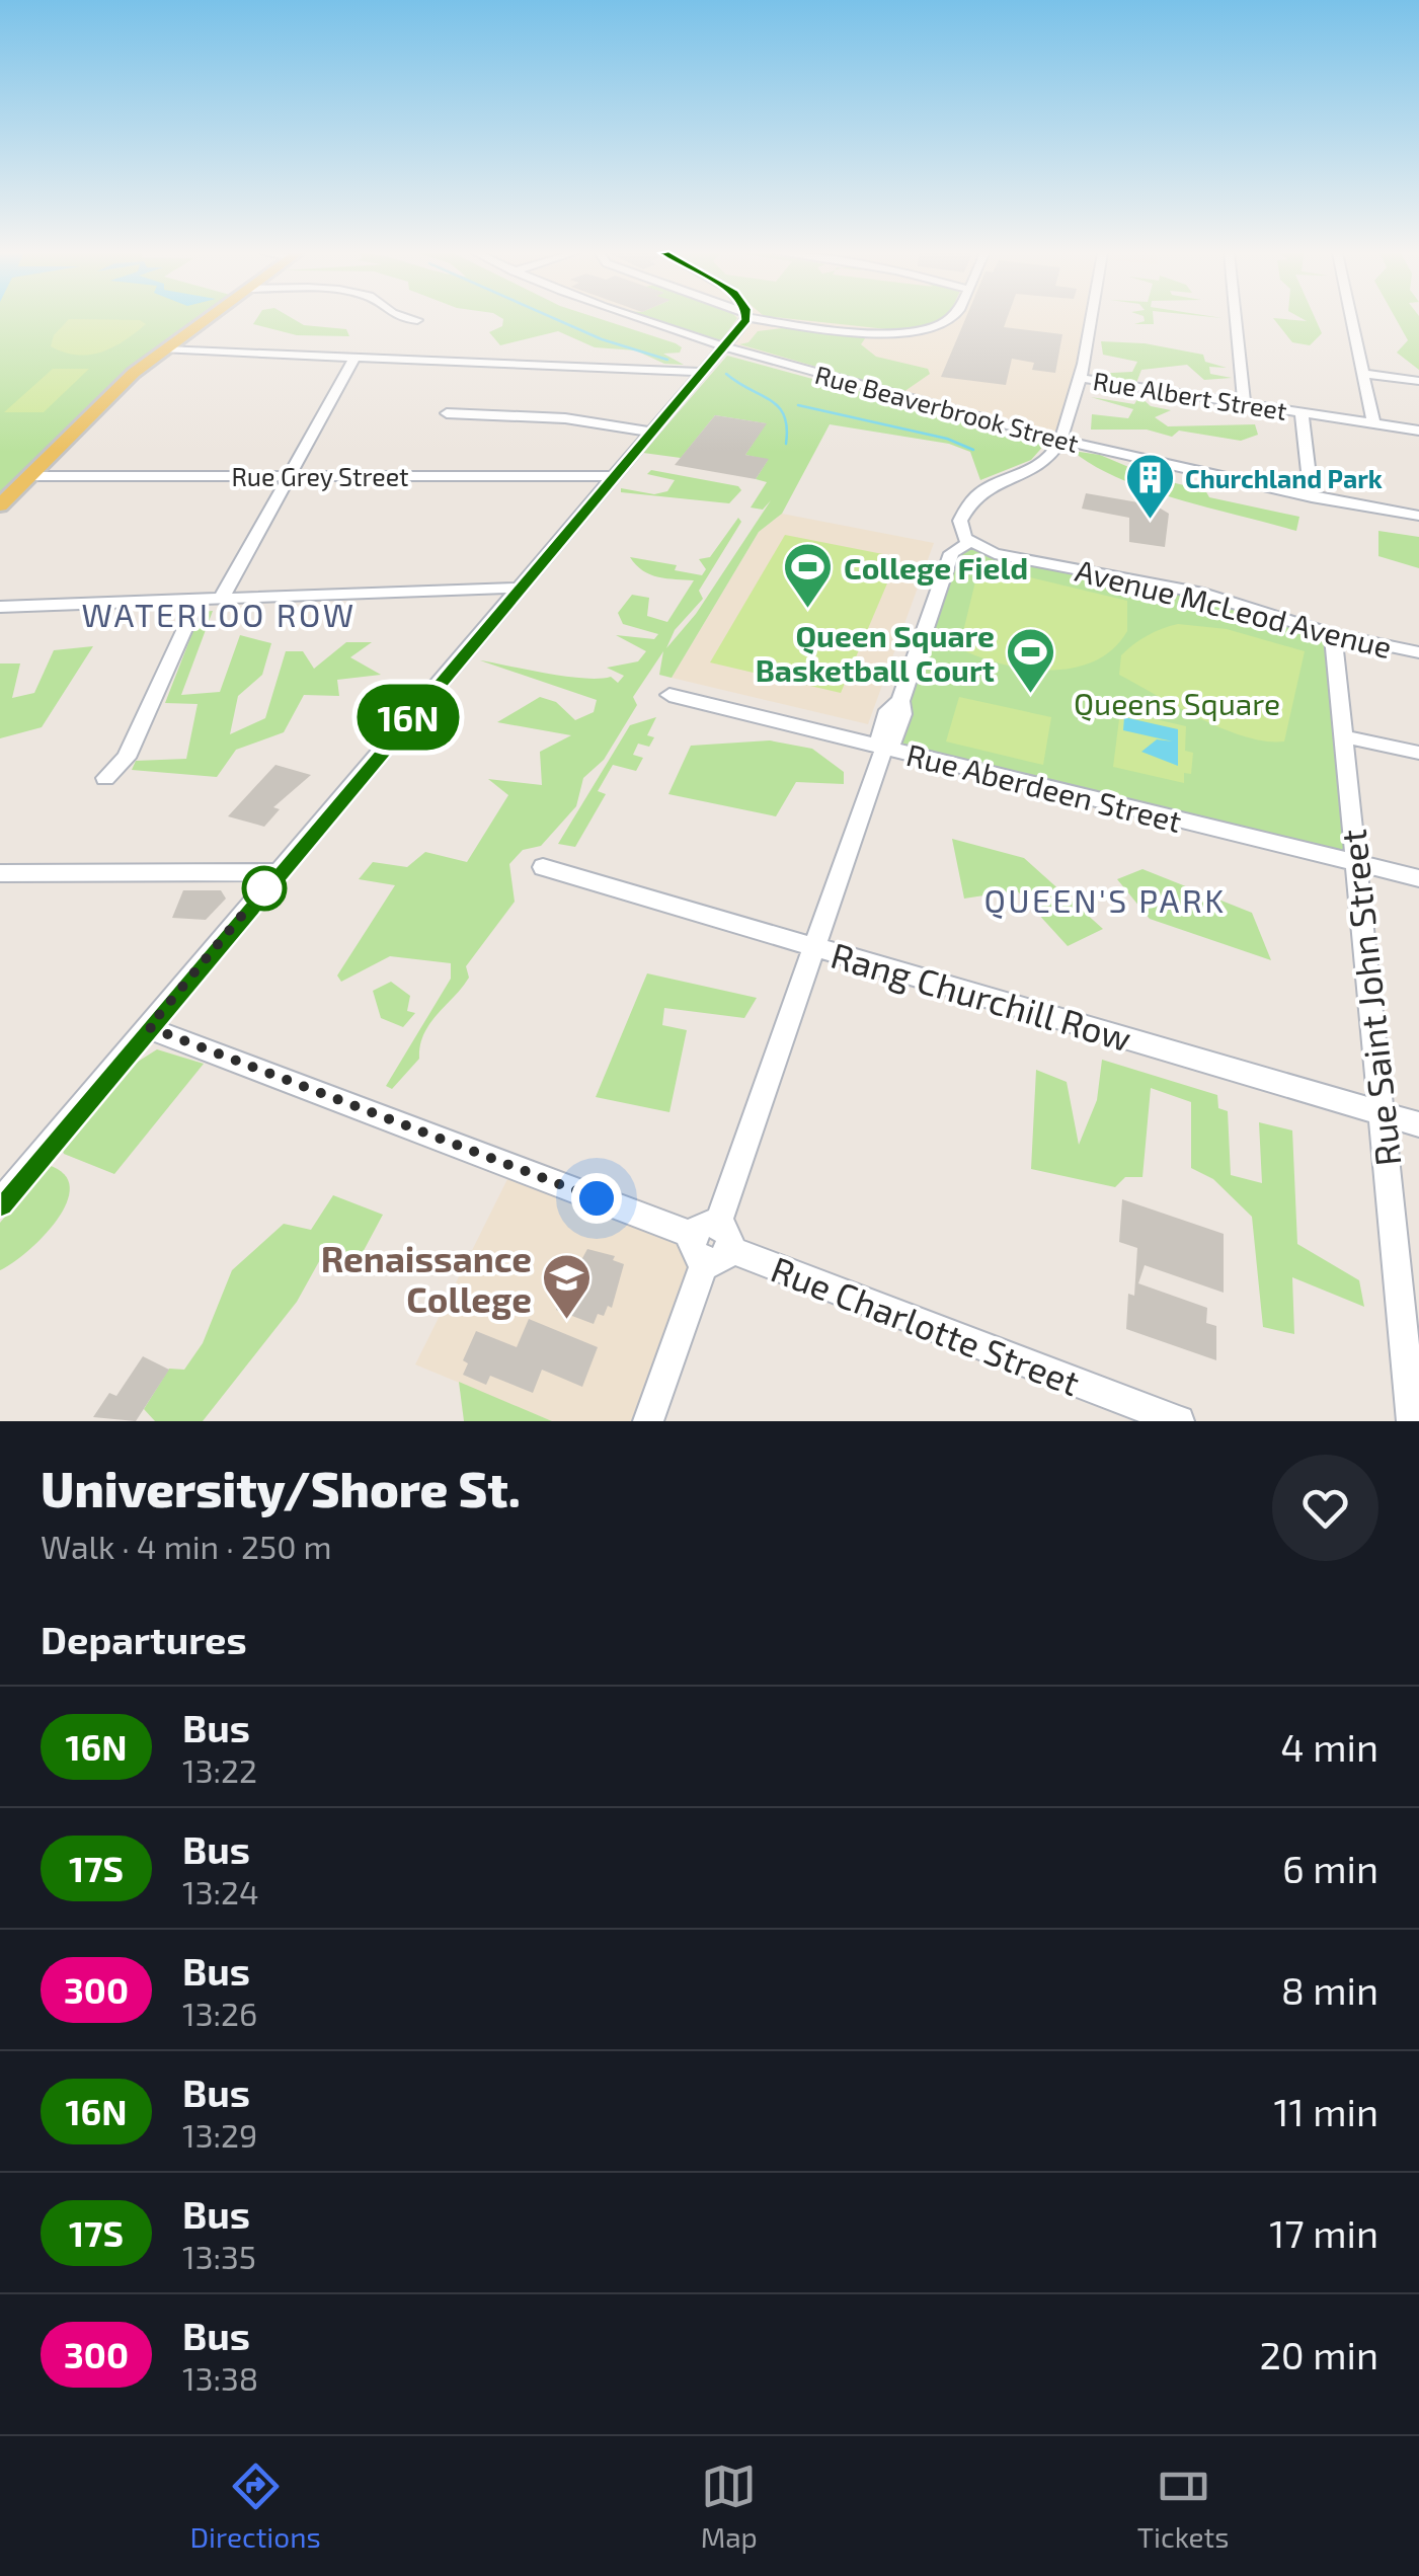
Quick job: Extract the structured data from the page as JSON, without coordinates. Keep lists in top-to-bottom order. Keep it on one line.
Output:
{"streets":{"street":["Rue Albert Street","Rue Beaverbrook Street","Rue Grey Street","Avenue McLeod Avenue","Rue Aberdeen Street","Rang Churchill Row","Rue Saint John Street","Rue Charlotte Street"]},"crossings":[["Avenue McLeod Avenue","Rue Saint John Street"],["Rue Aberdeen Street","Rue Saint John Street"],["Rang Churchill Row","Rue Saint John Street"]],"districts":["WATERLOO ROW","QUEEN'S PARK"],"parks":["Queens Square"],"places":{"building":["Churchland Park"],"sports":["College Field","Queen Square Basketball Court"],"school or university":["Renaissance College"]},"lines":["bus line 16N"],"page":{"on_map":"16N","heading":[["University/Shore St.","Walk · 4 min · 250 m"],"Departures"],"list":[{"mark":"16N","name":"Bus","note":"13:22","value":"4 min"},{"mark":"17S","name":"Bus","note":"13:24","value":"6 min"},{"mark":"300","name":"Bus","note":"13:26","value":"8 min"},{"mark":"16N","name":"Bus","note":"13:29","value":"11 min"},{"mark":"17S","name":"Bus","note":"13:35","value":"17 min"},{"mark":"300","name":"Bus","note":"13:38","value":"20 min"}],"tabs":["Directions","Map","Tickets"]}}
